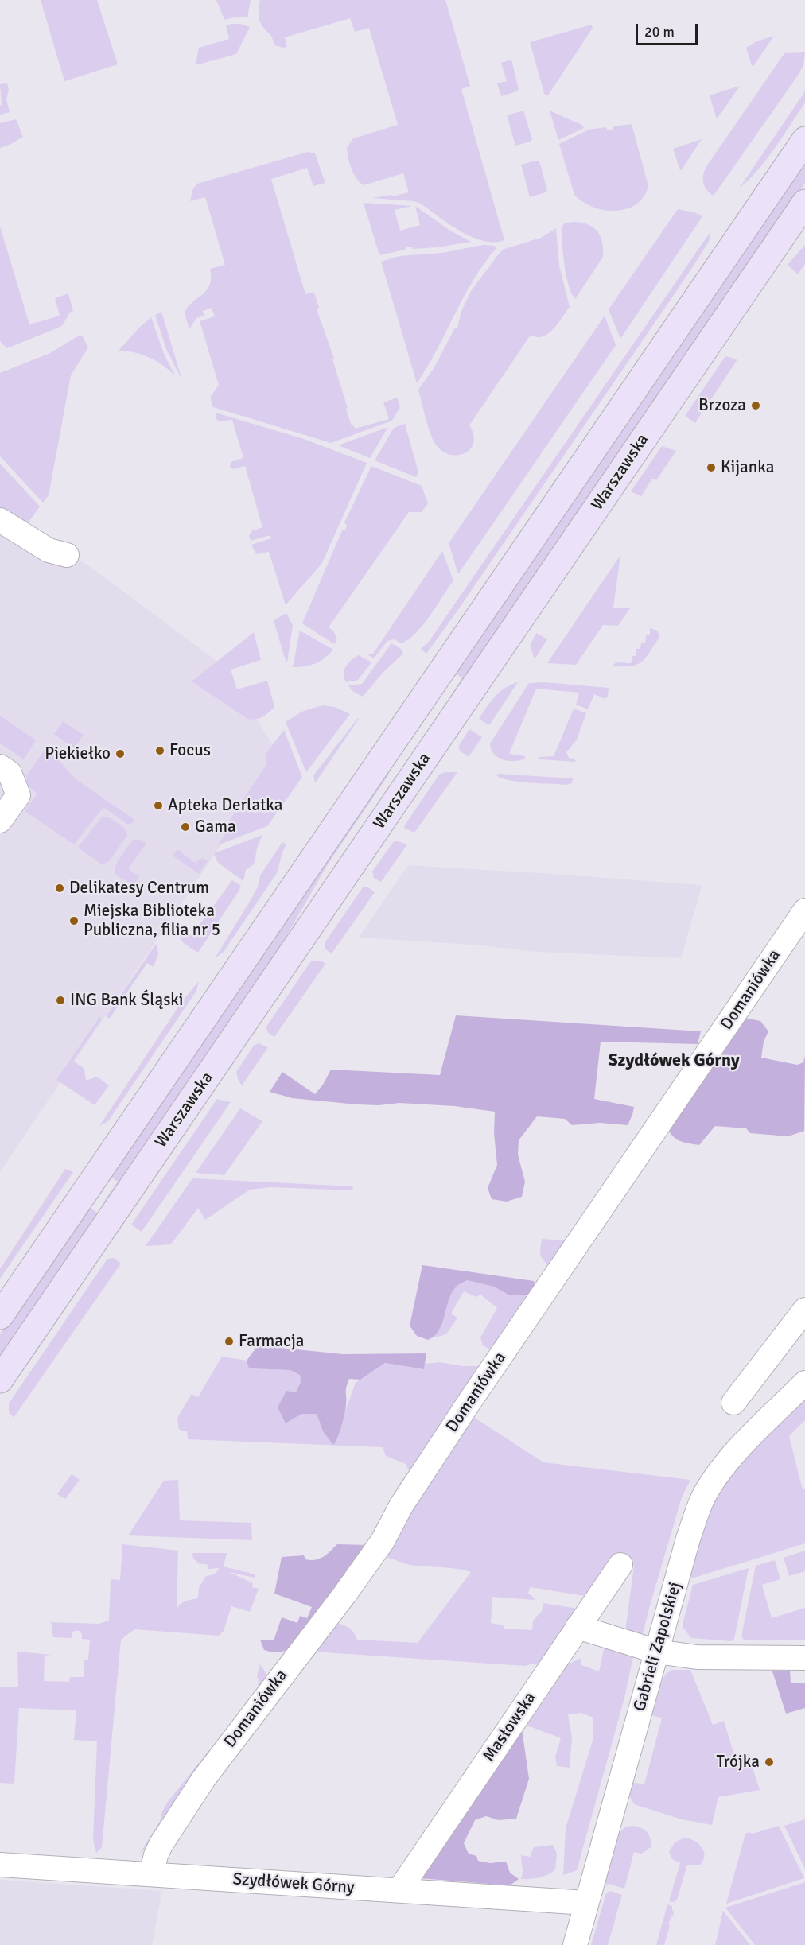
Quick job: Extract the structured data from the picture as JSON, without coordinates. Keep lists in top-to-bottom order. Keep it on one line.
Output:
{"streets":{"main road":["Warszawska"],"street":["Domaniówka","Gabrieli Zapolskiej","Masłowska","Szydłówek Górny"]},"crossings":[["Domaniówka","Szydłówek Górny"],["Gabrieli Zapolskiej","Szydłówek Górny"],["Masłowska","Szydłówek Górny"]],"districts":["Szydłówek Górny"],"places":["Brzoza","Kijanka","Focus","Piekiełko","Apteka Derlatka","Gama","Delikatesy Centrum","Miejska Biblioteka Publiczna, filia nr 5","ING Bank Śląski","Farmacja","Trójka"],"scale_bar":"20 m"}
